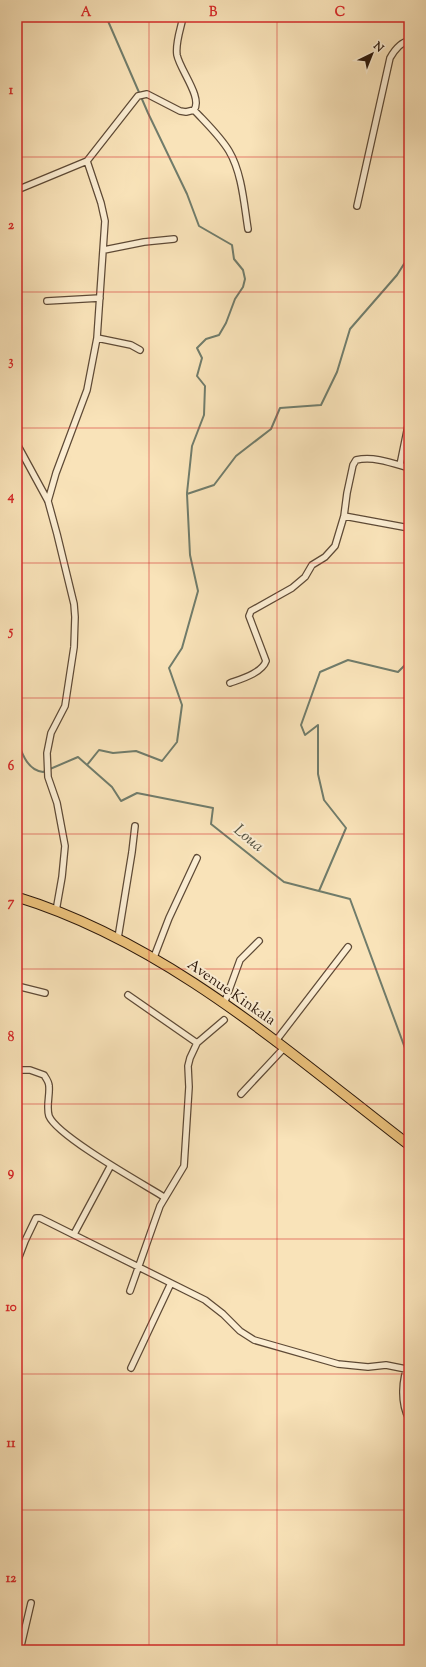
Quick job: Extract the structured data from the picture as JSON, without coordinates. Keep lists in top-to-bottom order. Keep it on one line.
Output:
{"streets":{"main road":["Avenue Kinkala"]},"water":["Loua"],"north":"top right","grid":{"columns":["A","B","C"],"rows":["1","2","3","4","5","6","7","8","9","10","11","12"]}}
